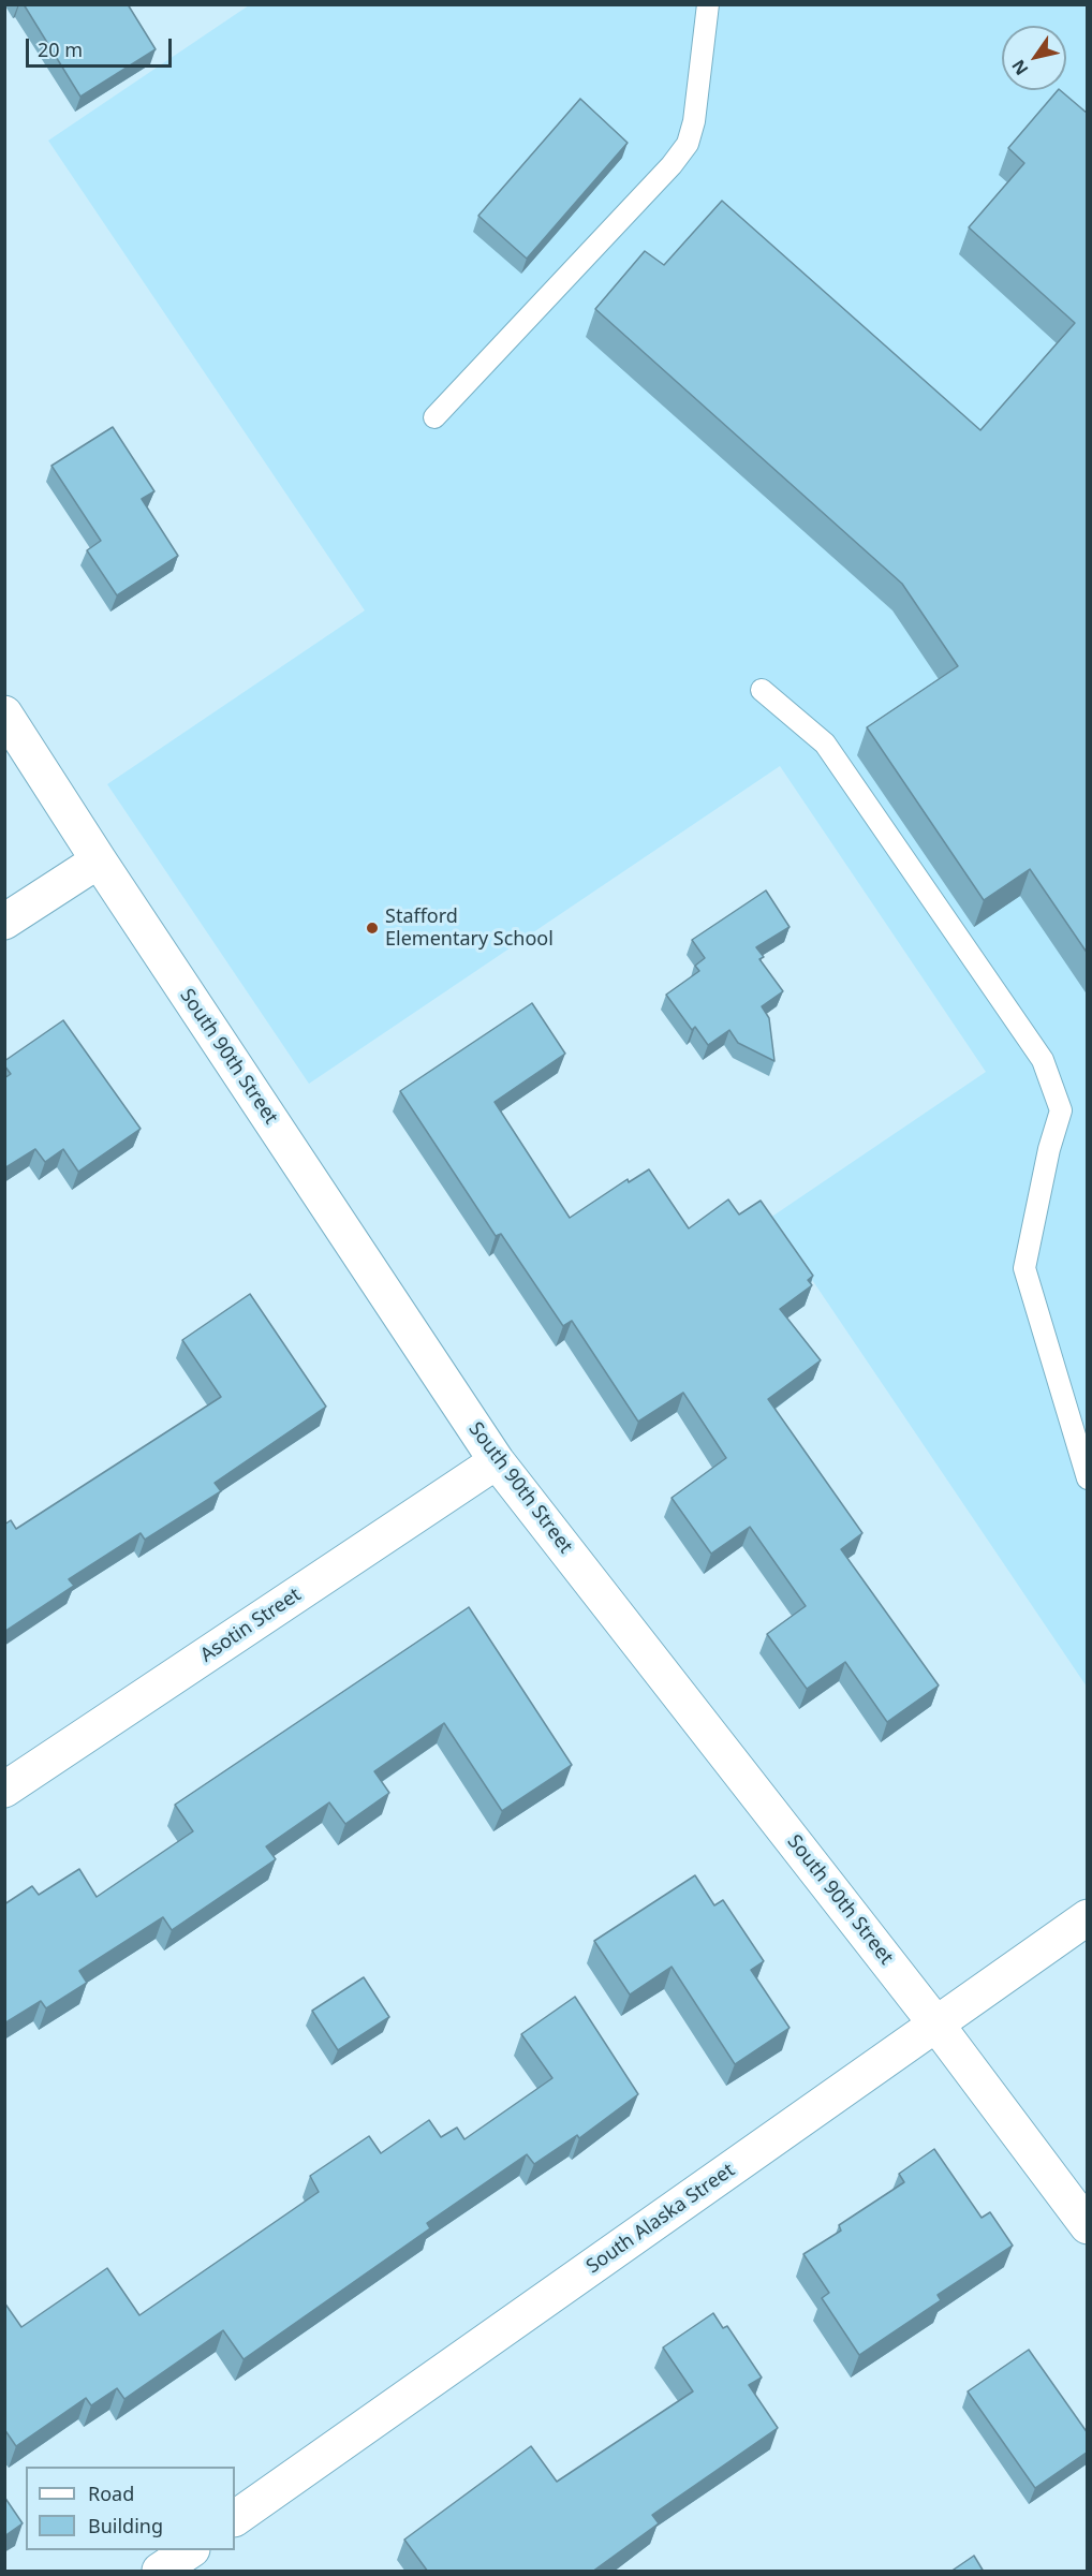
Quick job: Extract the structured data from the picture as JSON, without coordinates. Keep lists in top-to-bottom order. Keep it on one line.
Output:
{"streets":{"street":["South 90th Street","Asotin Street","South Alaska Street"]},"crossings":[["South 90th Street","Asotin Street"],["South 90th Street","South Alaska Street"]],"places":["Stafford Elementary School"],"legend":["Road","Building"],"scale_bar":"20 m","north":"bottom left"}
